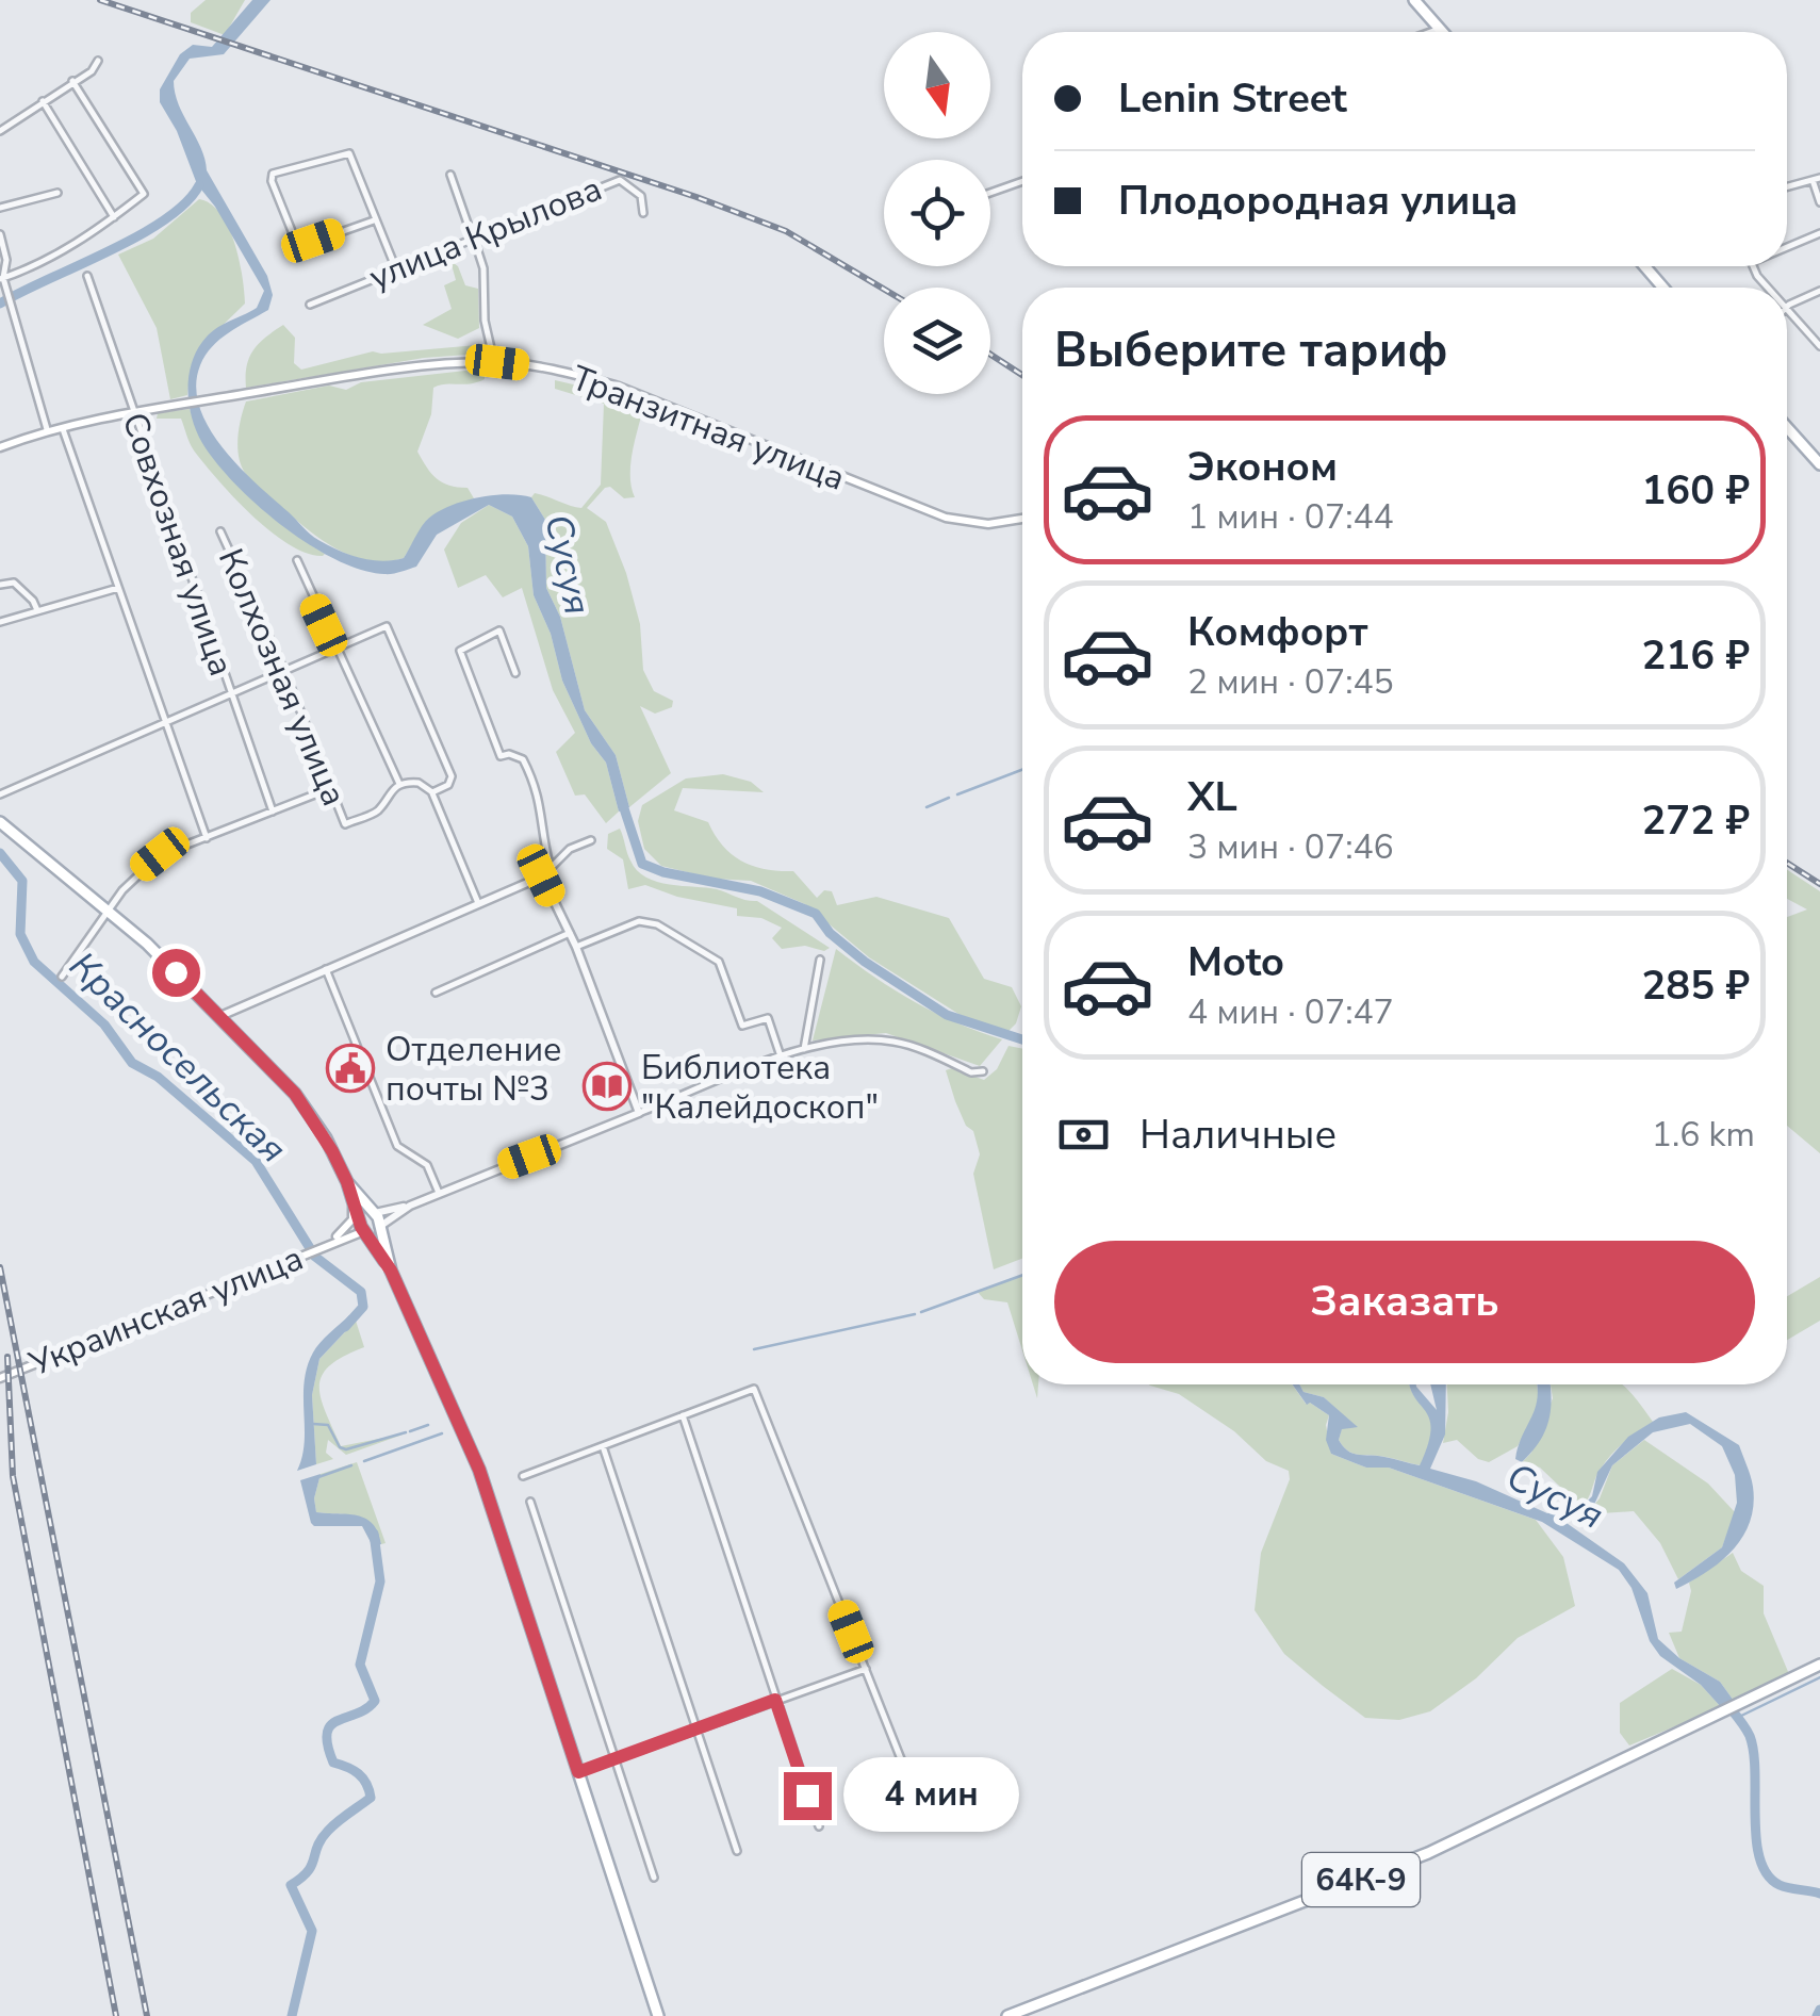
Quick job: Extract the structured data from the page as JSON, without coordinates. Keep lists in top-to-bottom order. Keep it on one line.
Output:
{"streets":{"main road":["Транзитная улица","Украинская улица","64К-9"],"street":["улица Крылова","Совхозная улица","Колхозная улица"]},"crossings":[["Транзитная улица","Совхозная улица"]],"water":["Сусуя","Красносельская"],"places":{"public building":["Отделение почты №3"],"library":["Библиотека \"Калейдоскоп\""]},"north":"bottom","page":{"banner":["Lenin Street","Плодородная улица"],"heading":"Выберите тариф","list":[{"name":"Эконом","note":"1 мин · 07:44","value":"160 ₽"},{"name":"Комфорт","note":"2 мин · 07:45","value":"216 ₽"},{"name":"XL","note":"3 мин · 07:46","value":"272 ₽"},{"name":"Moto","note":"4 мин · 07:47","value":"285 ₽"}],"pay":["Наличные","1.6 km"],"buttons":"Заказать","bubble":"4 мин"}}
